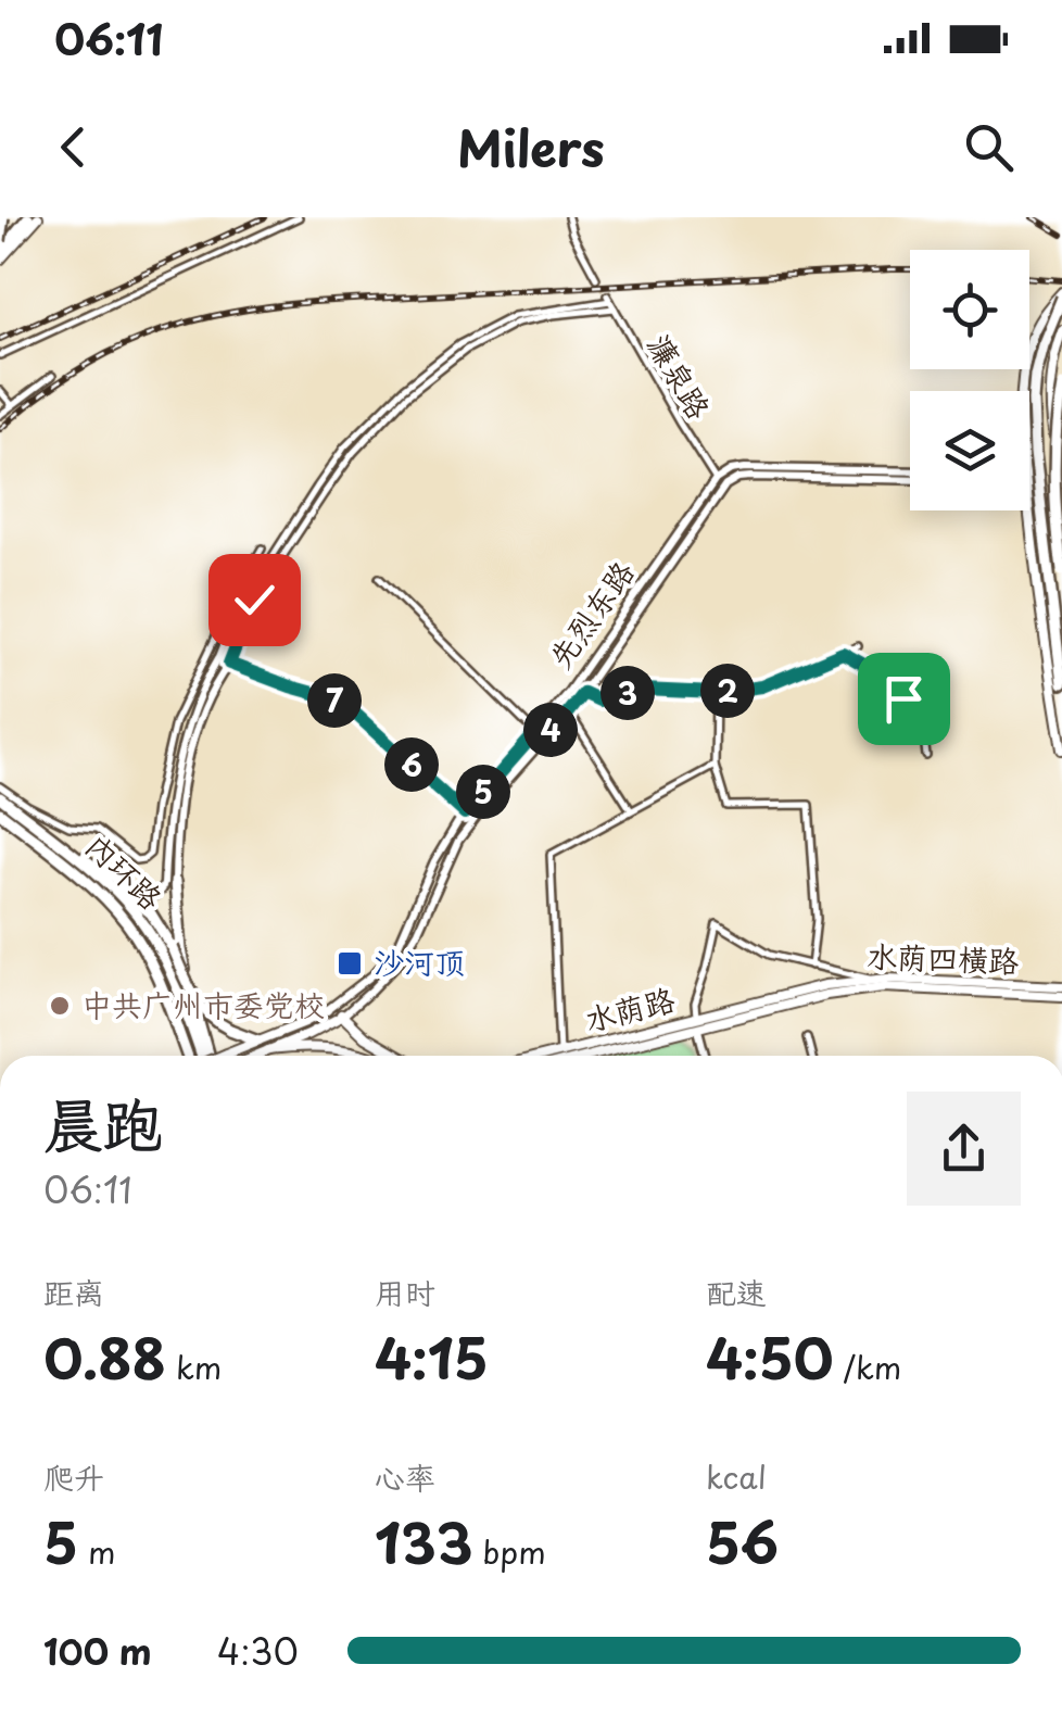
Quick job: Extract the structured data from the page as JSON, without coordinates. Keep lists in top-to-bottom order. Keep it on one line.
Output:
{"streets":{"highway":["内环路"],"main road":["先烈东路","水荫四横路","水荫路"],"street":["濂泉路"]},"crossings":[["濂泉路","先烈东路"],["水荫四横路","水荫路"]],"places":{"transit":["沙河顶"],"other":["中共广州市委党校"]},"page":{"status":"06:11","header":"Milers","pins":["2","3","7","4","6","5"],"heading":["晨跑","06:11"],"stats":[["距离","0.88 km"],["用时","4:15"],["配速","4:50 /km"],["爬升","5 m"],["心率","133 bpm"],["kcal","56"]],"list":[{"name":"100 m","note":"4:30"}]}}
